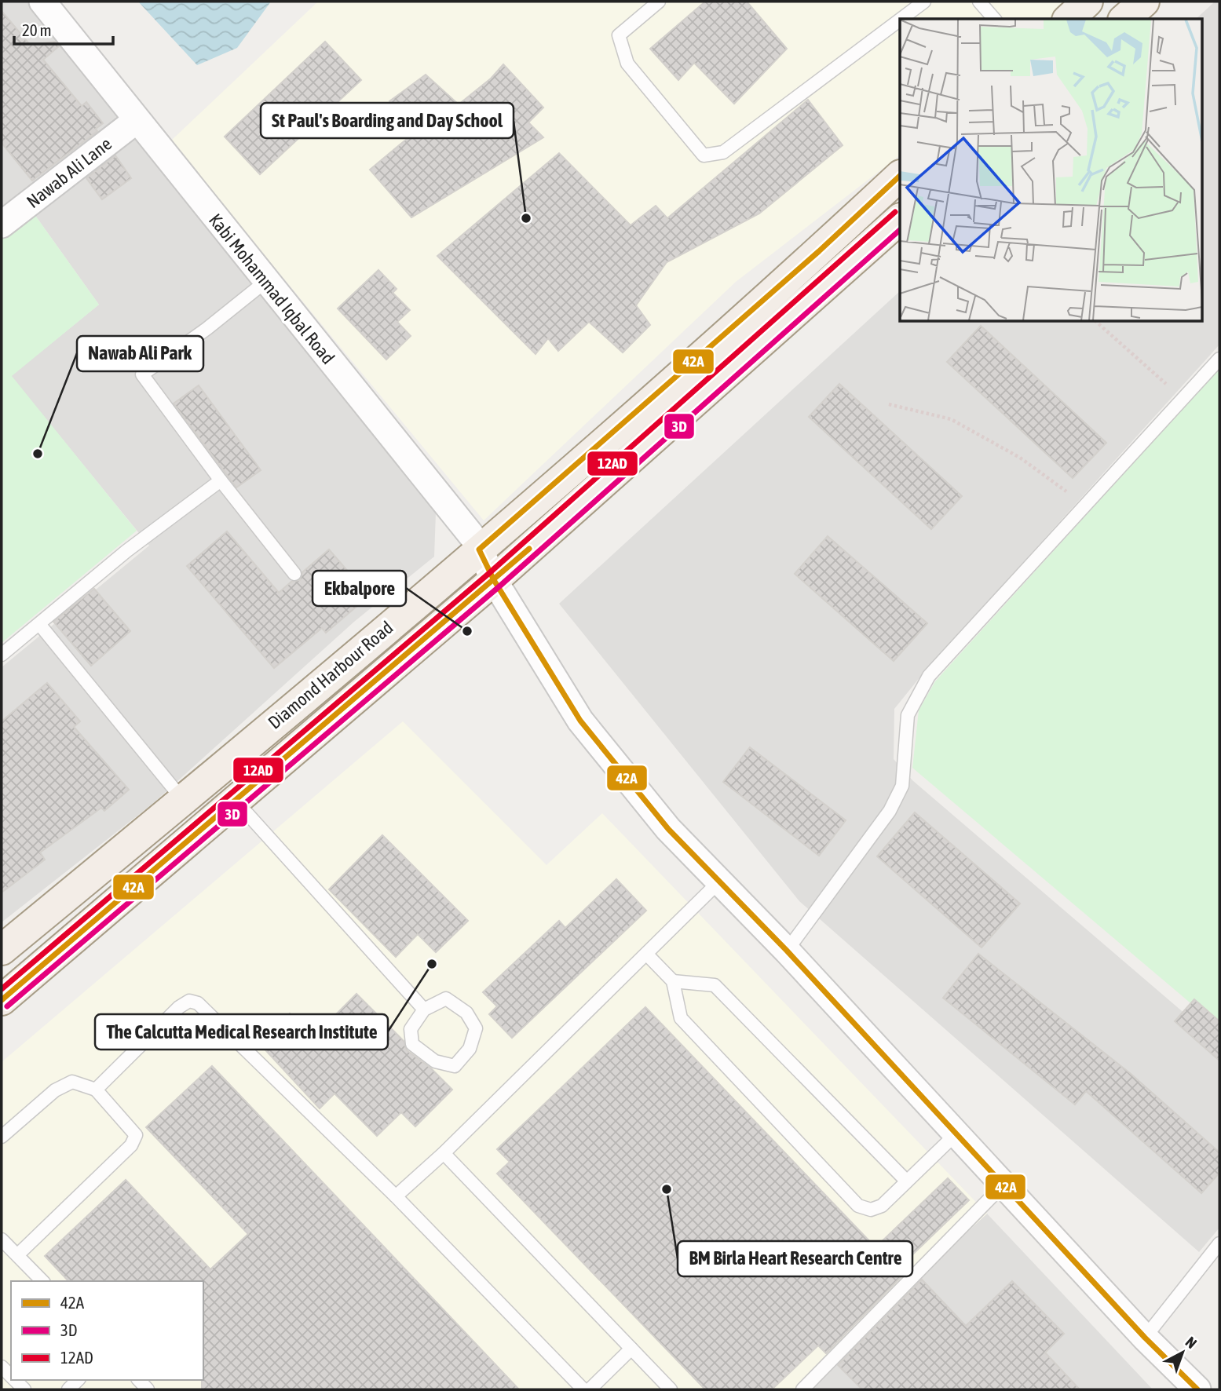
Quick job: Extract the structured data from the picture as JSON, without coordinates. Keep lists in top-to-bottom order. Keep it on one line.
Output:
{"streets":{"main road":["Diamond Harbour Road"],"street":["Nawab Ali Lane","Kabi Mohammad Iqbal Road"]},"crossings":[["Nawab Ali Lane","Kabi Mohammad Iqbal Road"],["Kabi Mohammad Iqbal Road","Diamond Harbour Road"]],"places":["St Paul's Boarding and Day School","Nawab Ali Park","Ekbalpore","The Calcutta Medical Research Institute","BM Birla Heart Research Centre"],"lines":["transit line 42A","transit line 12AD","transit line 3D"],"legend":["42A","3D","12AD"],"scale_bar":"20 m","north":"top right"}
